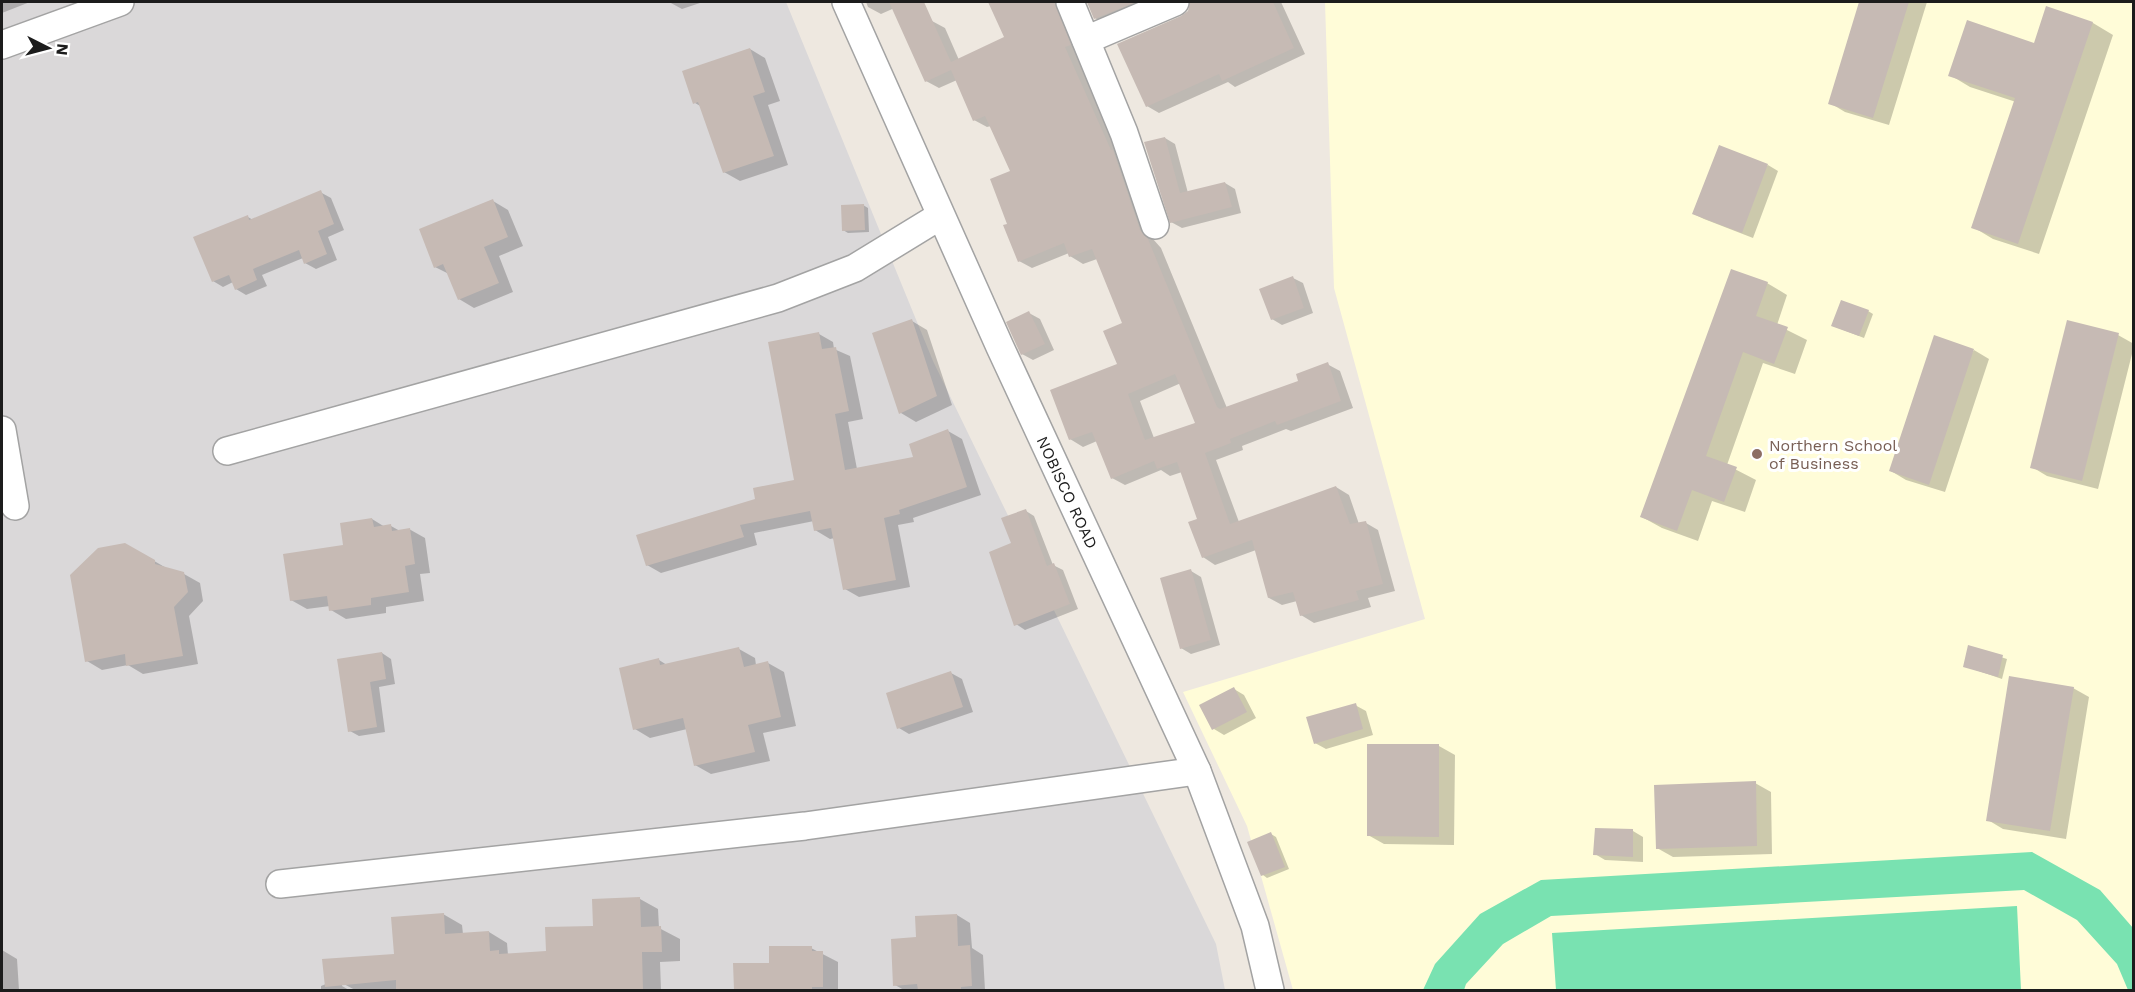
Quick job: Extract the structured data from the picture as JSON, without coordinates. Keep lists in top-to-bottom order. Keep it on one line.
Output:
{"streets":{"street":["NOBISCO ROAD"]},"places":["Northern School of Business"],"north":"right"}
